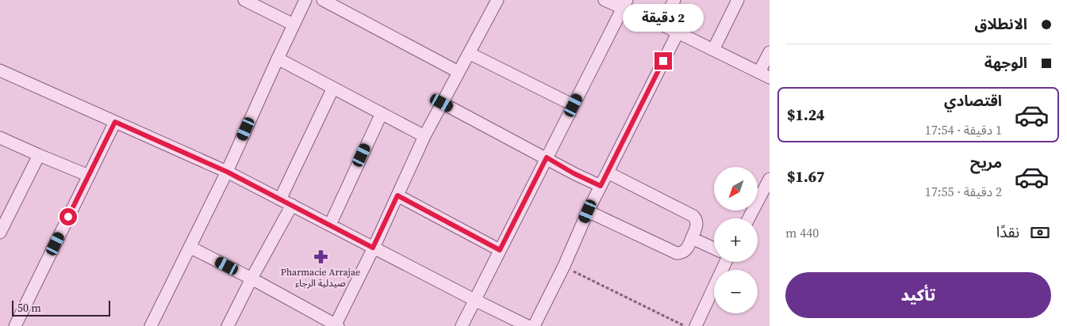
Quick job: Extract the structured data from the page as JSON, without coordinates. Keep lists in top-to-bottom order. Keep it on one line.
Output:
{"places":{"pharmacy":["Pharmacie Arrajae صيدلية الرجاء"]},"scale_bar":"50 m","north":"bottom left","page":{"banner":["الانطلاق","الوجهة"],"bubble":"2 دقيقة","list":[{"name":"اقتصادي","note":"1 دقيقة · 17:54","value":"$1.24"},{"name":"مريح","note":"2 دقيقة · 17:55","value":"$1.67"}],"map_buttons":["+","−"],"pay":["نقدًا","440 m"],"buttons":"تأكيد","scale":"50 m"}}
